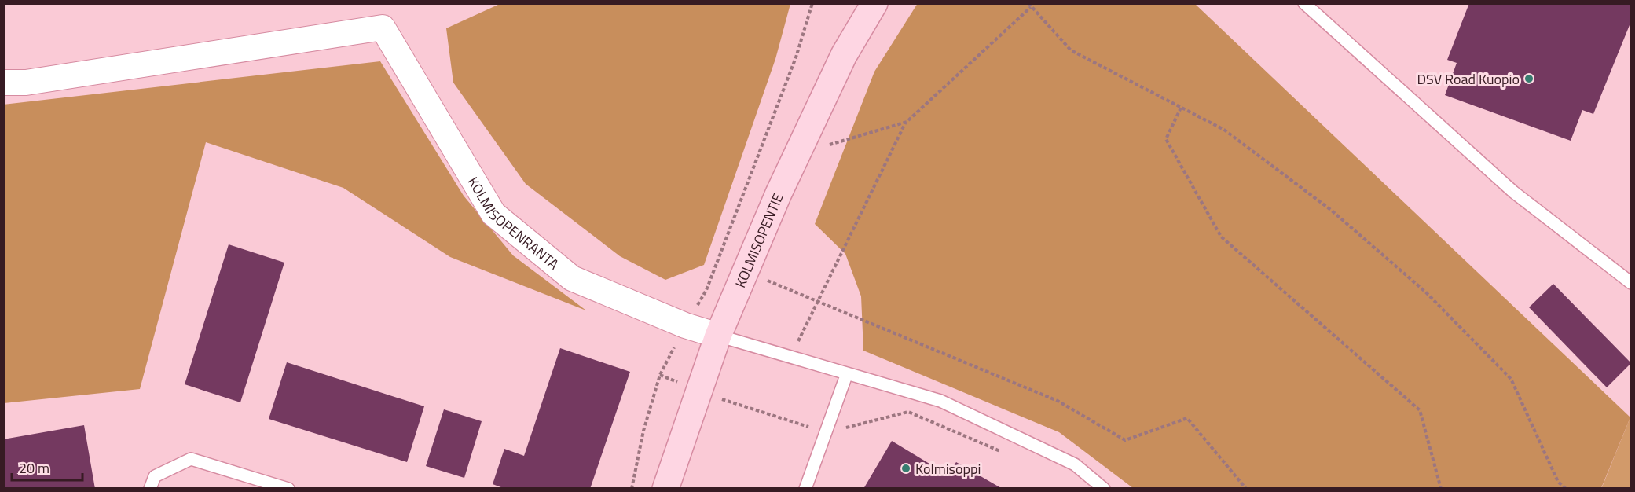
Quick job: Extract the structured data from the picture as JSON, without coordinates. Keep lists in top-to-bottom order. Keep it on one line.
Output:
{"streets":{"main road":["KOLMISOPENTIE"],"street":["KOLMISOPENRANTA"]},"crossings":[["KOLMISOPENRANTA","KOLMISOPENTIE"]],"places":["DSV Road Kuopio","Kolmisoppi"],"scale_bar":"20 m"}
